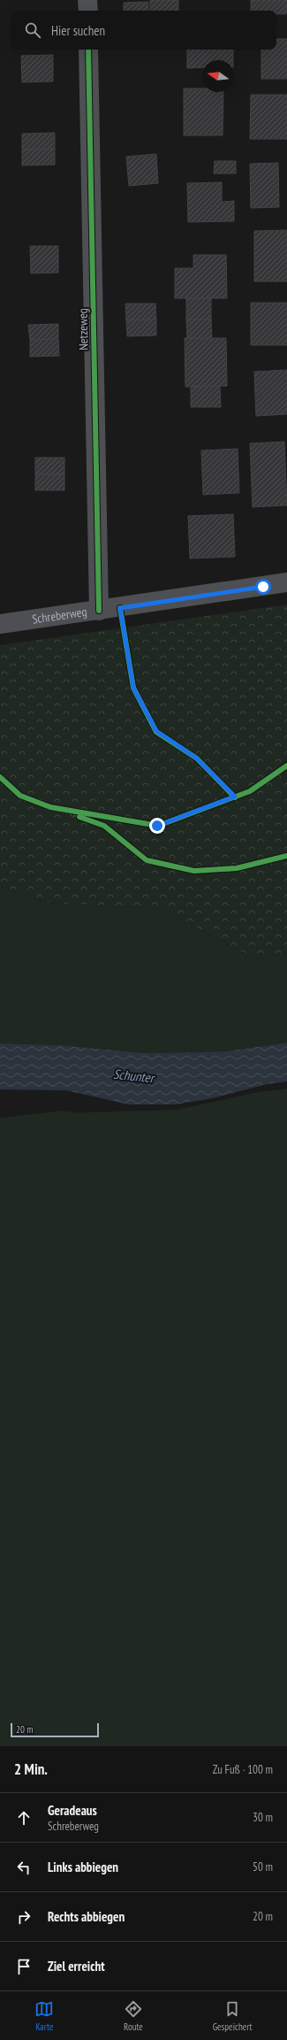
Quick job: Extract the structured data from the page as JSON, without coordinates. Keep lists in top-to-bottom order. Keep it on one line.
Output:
{"streets":{"street":["Netzeweg","Schreberweg"]},"crossings":[["Netzeweg","Schreberweg"]],"water":["Schunter"],"scale_bar":"20 m","north":"left","page":{"search":"Hier suchen","scale":"20 m","heading":["2 Min.","Zu Fuß · 100 m"],"list":[["Geradeaus","Schreberweg","30 m"],["Links abbiegen","50 m"],["Rechts abbiegen","20 m"],"Ziel erreicht"],"nav":["Karte","Route","Gespeichert"]}}
